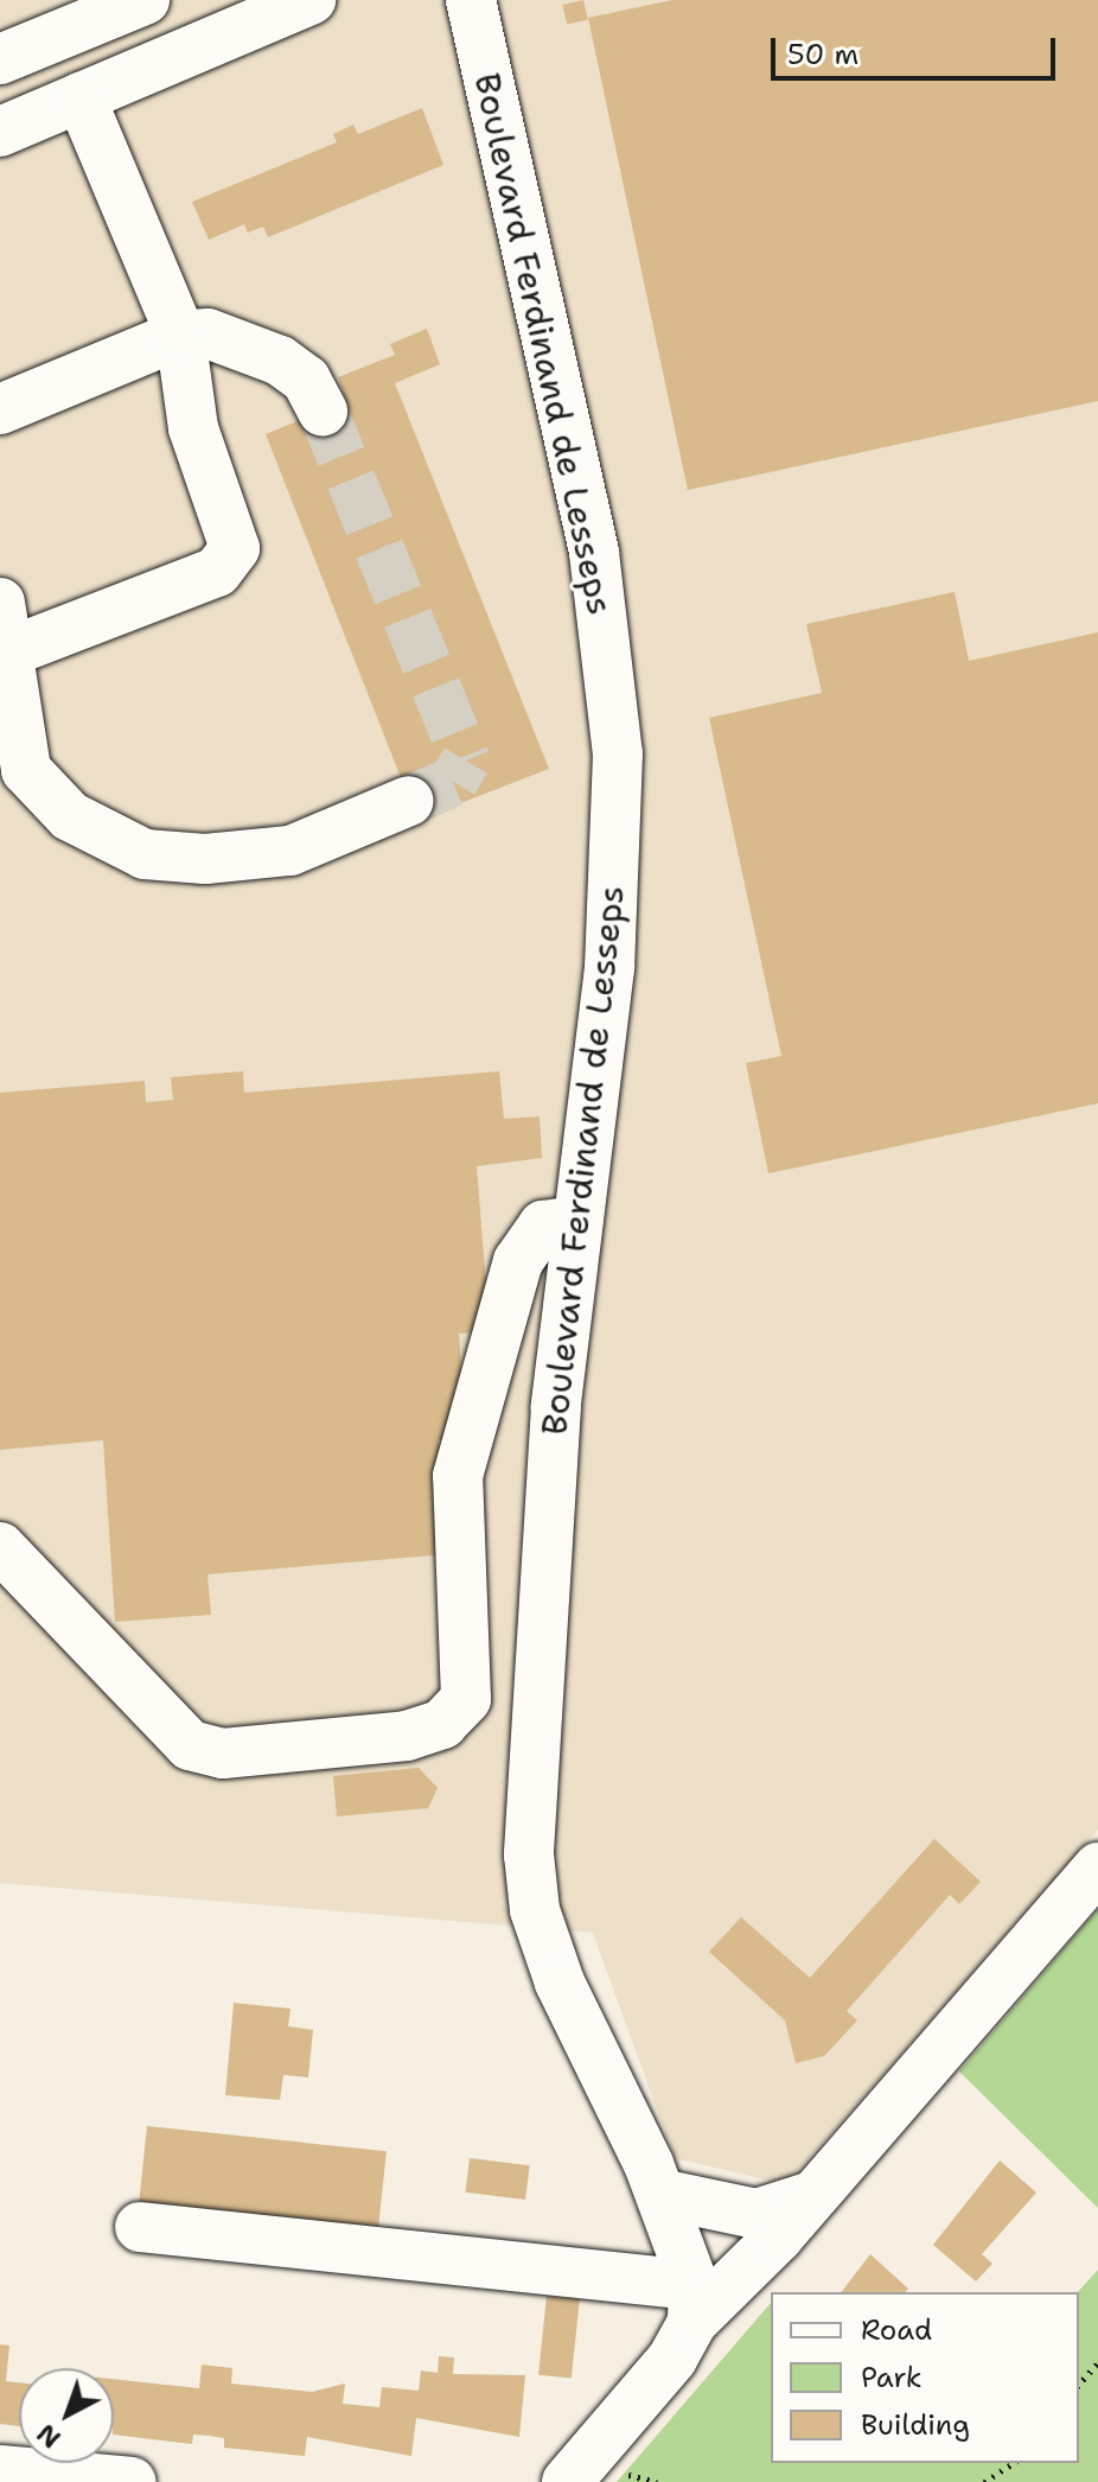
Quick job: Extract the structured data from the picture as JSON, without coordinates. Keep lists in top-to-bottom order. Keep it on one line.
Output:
{"streets":{"street":["Boulevard Ferdinand de Lesseps"]},"legend":["Road","Park","Building"],"scale_bar":"50 m","north":"bottom left"}
